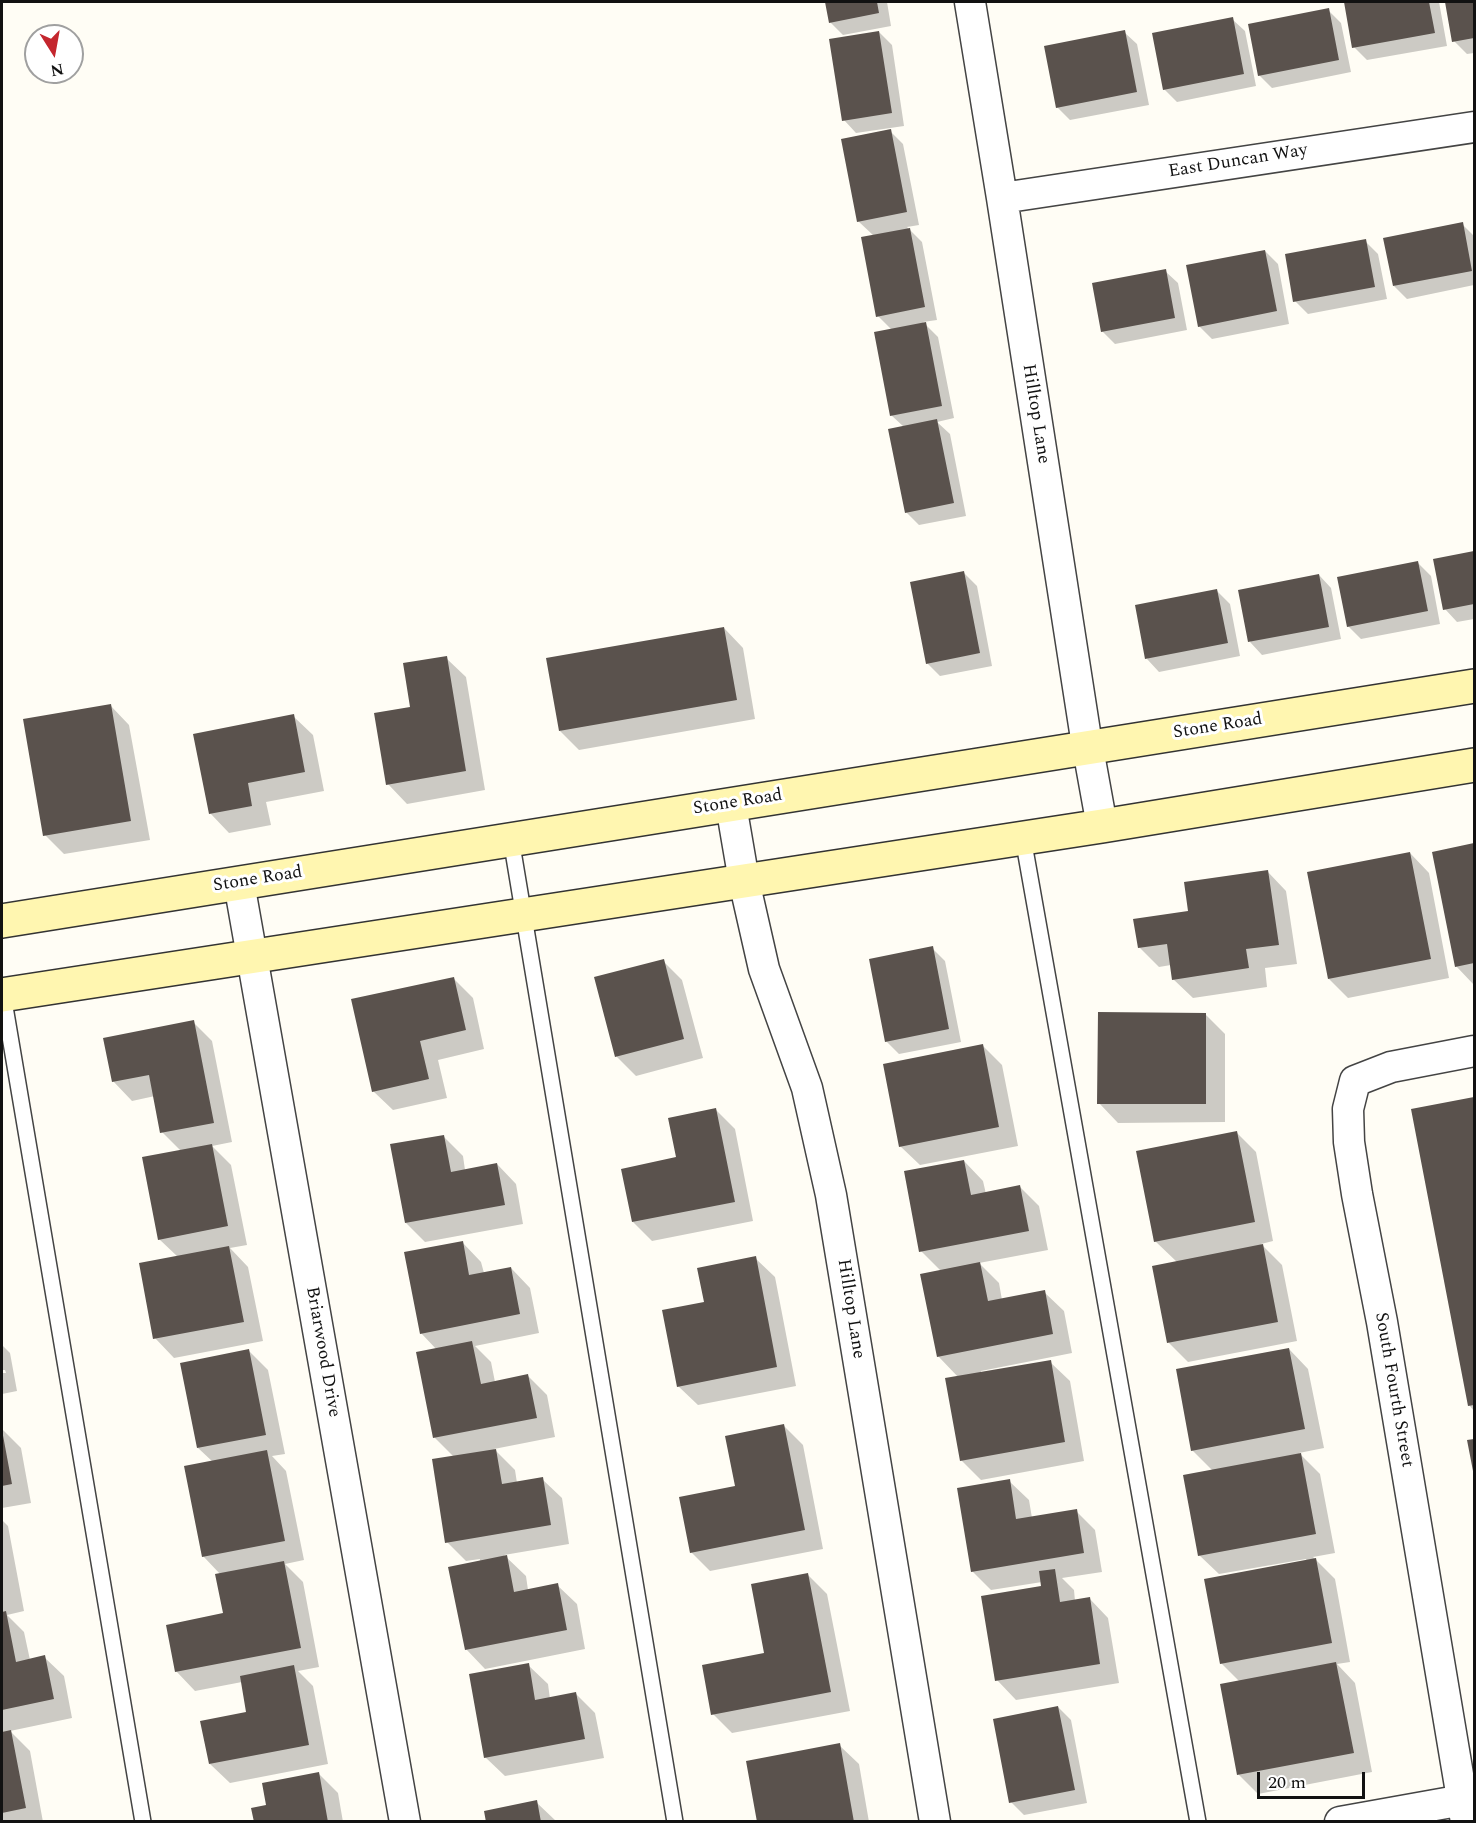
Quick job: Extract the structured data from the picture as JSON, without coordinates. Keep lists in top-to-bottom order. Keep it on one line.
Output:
{"streets":{"main road":["Stone Road"],"street":["East Duncan Way","Hilltop Lane","Briarwood Drive","South Fourth Street"]},"crossings":[["East Duncan Way","Hilltop Lane"],["Hilltop Lane","Stone Road"],["Stone Road","Briarwood Drive"]],"scale_bar":"20 m","north":"bottom"}
